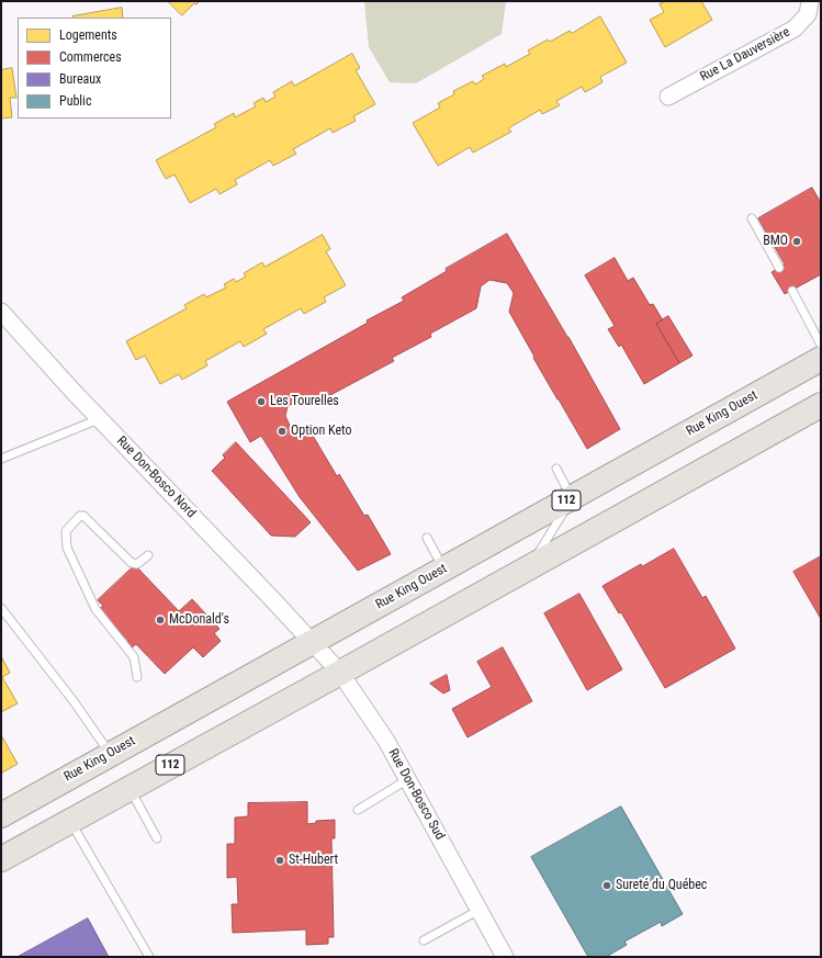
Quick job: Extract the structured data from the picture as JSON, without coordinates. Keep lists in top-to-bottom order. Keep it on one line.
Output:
{"streets":{"main road":["Rue King Ouest","112"],"street":["Rue La Dauversière","Rue Don-Bosco Nord","Rue Don-Bosco Sud"]},"crossings":[["Rue King Ouest","Rue Don-Bosco Nord"],["Rue King Ouest","Rue Don-Bosco Sud"],["Rue Don-Bosco Nord","Rue Don-Bosco Sud"],["112","Rue Don-Bosco Sud"]],"places":["BMO","Les Tourelles","Option Keto","McDonald's","St-Hubert","Sureté du Québec"],"legend":["Logements","Commerces","Bureaux","Public"]}
